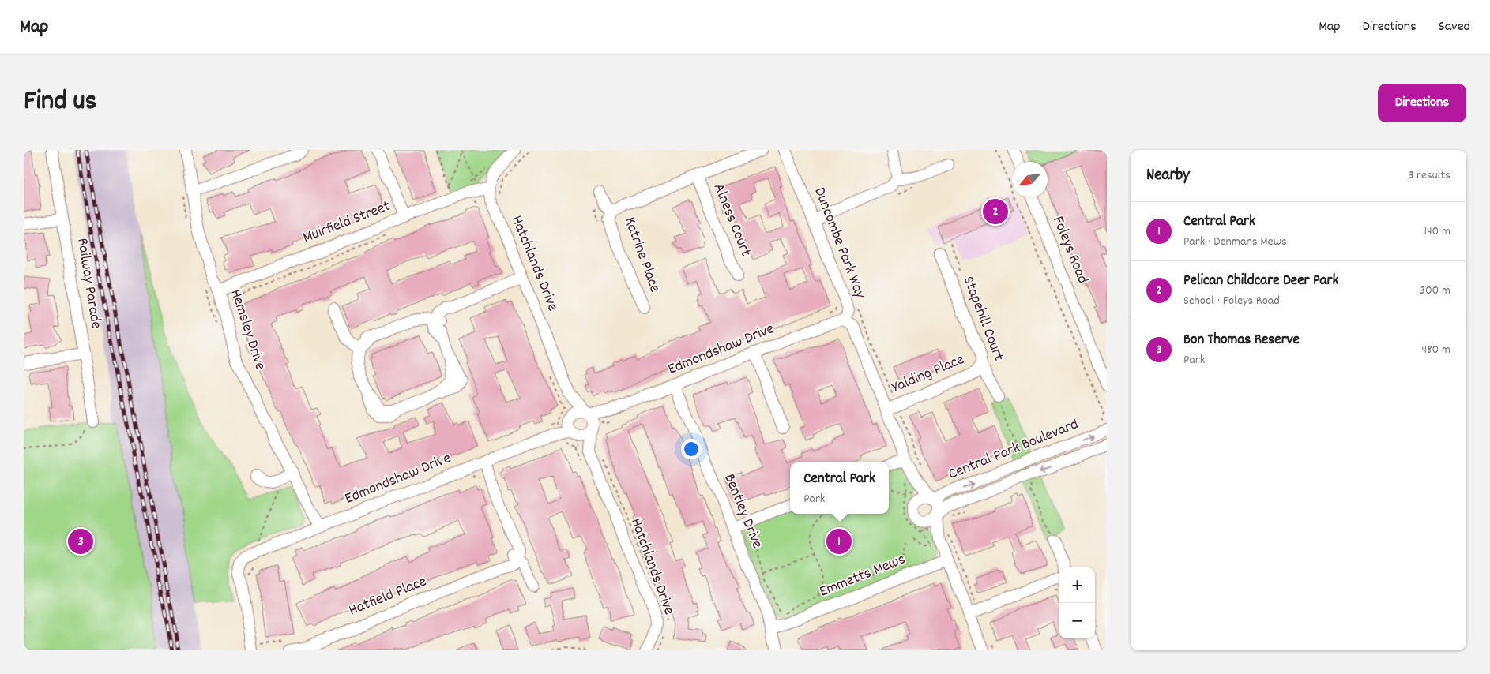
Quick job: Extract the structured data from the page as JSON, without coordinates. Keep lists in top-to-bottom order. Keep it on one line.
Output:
{"streets":{"street":["Alness Court","Muirfield Street","Duncombe Park Way","Foleys Road","Katrine Place","Hatchlands Drive","Railway Parade","Stapehill Court","Hemsley Drive","Edmondshaw Drive","Yalding Place","Central Park Boulevard","Bentley Drive","Emmetts Mews","Hatfield Place"]},"crossings":[["Alness Court","Katrine Place"],["Muirfield Street","Hatchlands Drive"],["Muirfield Street","Hemsley Drive"],["Duncombe Park Way","Edmondshaw Drive"],["Duncombe Park Way","Yalding Place"],["Duncombe Park Way","Central Park Boulevard"],["Hatchlands Drive","Edmondshaw Drive"],["Stapehill Court","Yalding Place"],["Hemsley Drive","Edmondshaw Drive"],["Edmondshaw Drive","Bentley Drive"],["Bentley Drive","Emmetts Mews"]],"north":"bottom left","page":{"header":"Map","nav":["Map","Directions","Saved"],"title":"Find us","buttons":"Directions","heading":["Nearby","3 results"],"pins":["2","1","3"],"list":[{"mark":"1","name":"Central Park","note":"Park · Denmans Mews","value":"140 m"},{"mark":"2","name":"Pelican Childcare Deer Park","note":"School · Foleys Road","value":"300 m"},{"mark":"3","name":"Bon Thomas Reserve","note":"Park","value":"480 m"}],"popup":["Central Park","Park"],"map_buttons":["+","−"]}}
